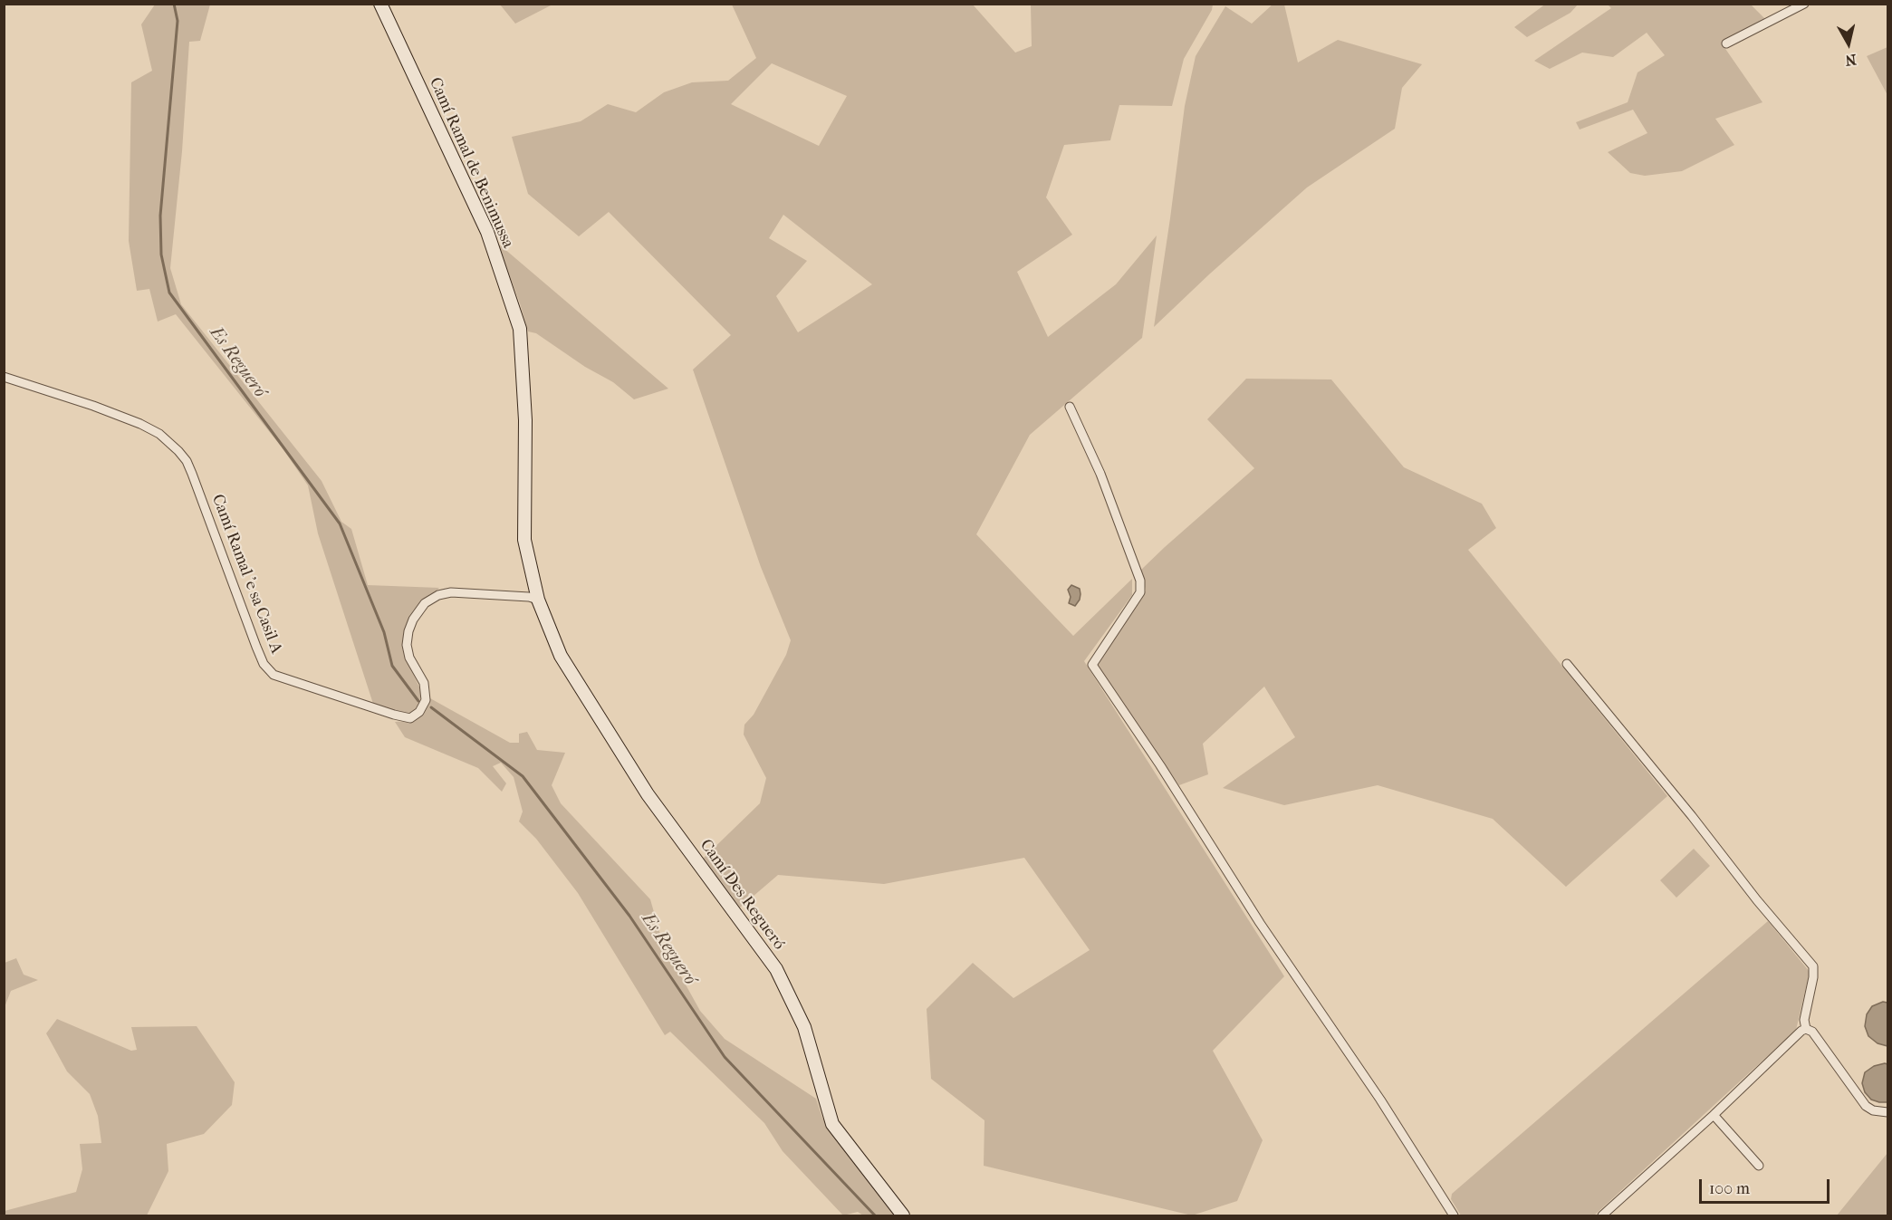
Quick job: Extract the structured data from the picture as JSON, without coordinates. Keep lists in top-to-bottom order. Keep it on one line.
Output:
{"streets":{"street":["Camí Ramal de Benimussa","Camí Ramal 'e sa Casil A","Camí Des Regueró"]},"crossings":[["Camí Ramal de Benimussa","Camí Ramal 'e sa Casil A"],["Camí Ramal de Benimussa","Camí Des Regueró"],["Camí Ramal 'e sa Casil A","Camí Des Regueró"]],"water":["Es Regueró"],"scale_bar":"100 m","north":"bottom"}
